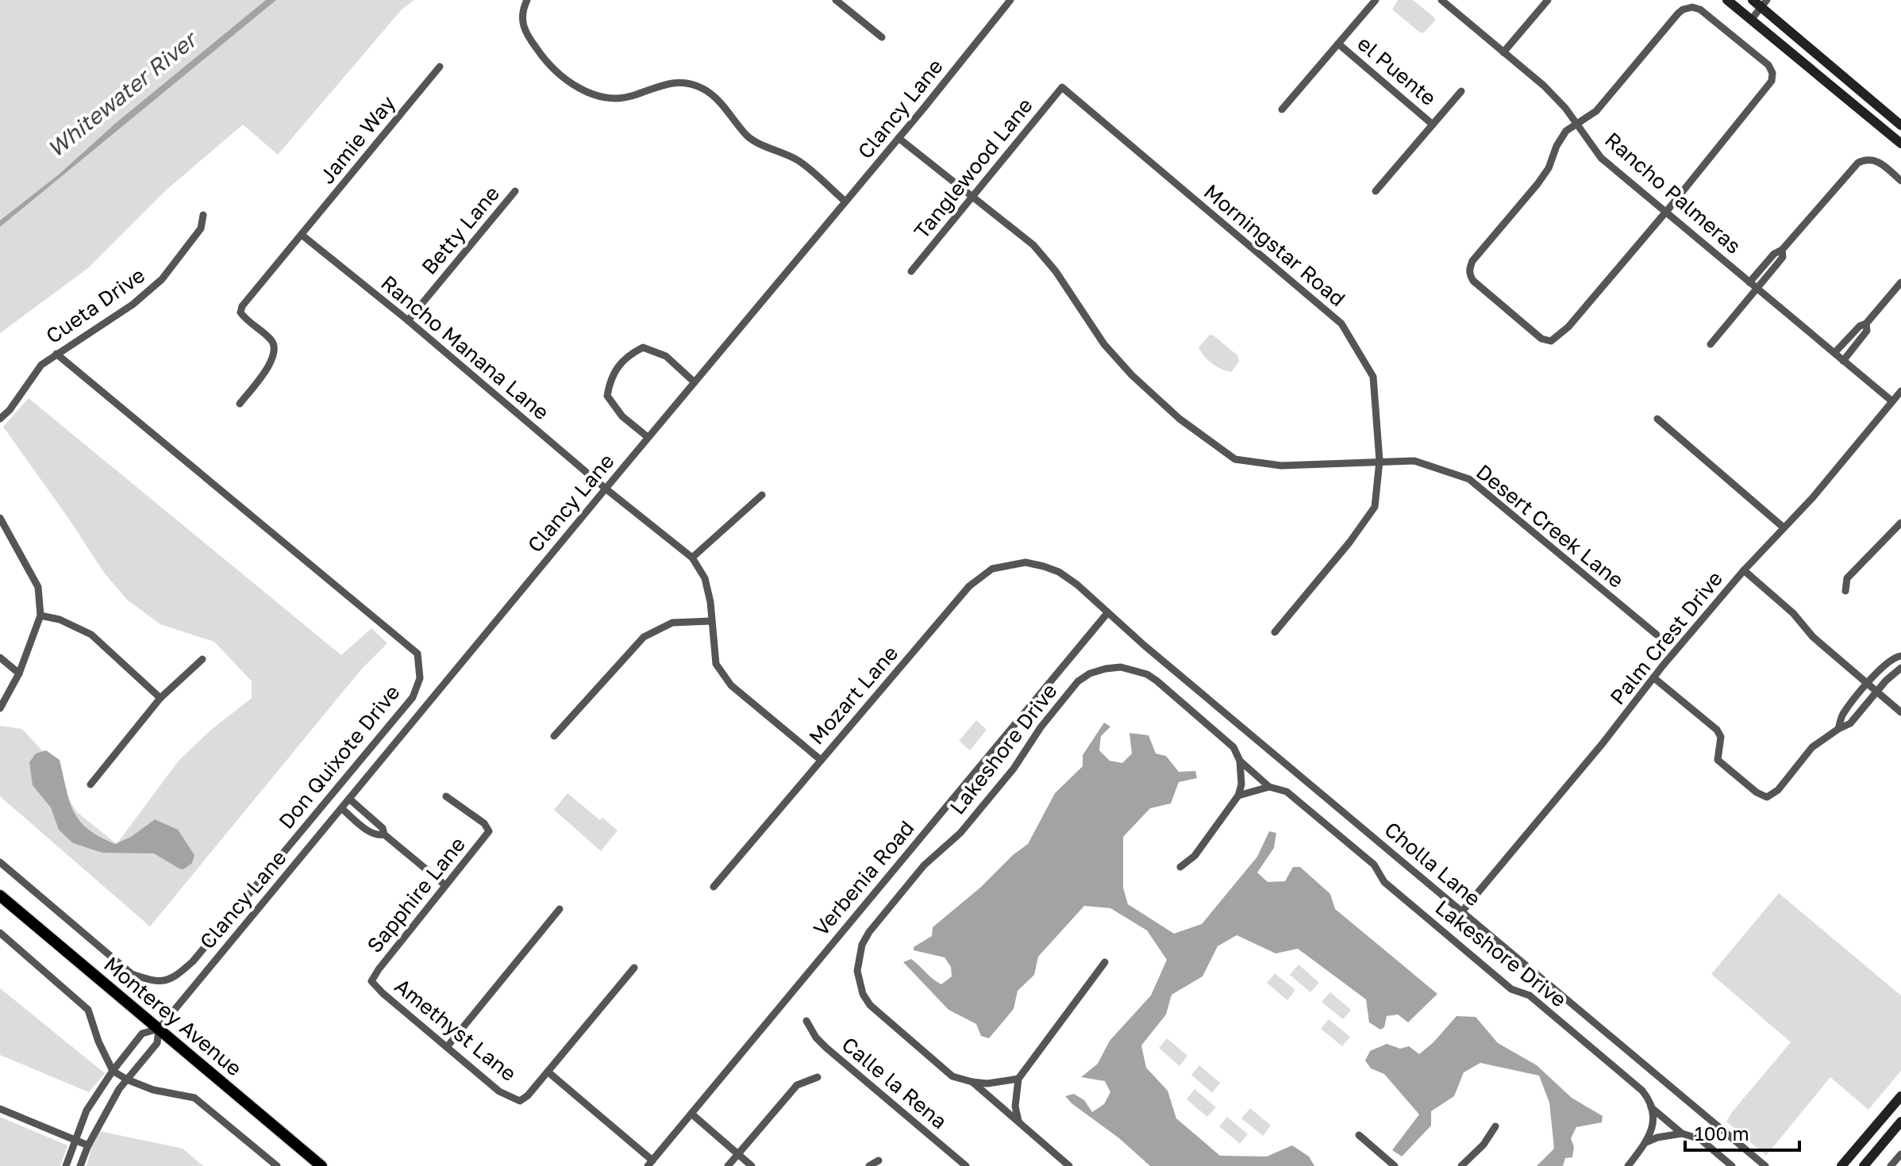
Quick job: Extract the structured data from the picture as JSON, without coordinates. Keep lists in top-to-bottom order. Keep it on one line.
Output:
{"streets":{"main road":["Monterey Avenue"],"street":["el Puente","Clancy Lane","Jamie Way","Tanglewood Lane","Rancho Palmeras","Betty Lane","Morningstar Road","Cueta Drive","Rancho Manana Lane","Desert Creek Lane","Palm Crest Drive","Mozart Lane","Lakeshore Drive","Don Quixote Drive","Cholla Lane","Verbenia Road","Sapphire Lane","Amethyst Lane","Calle la Rena"]},"crossings":[["Clancy Lane","Rancho Manana Lane"],["Clancy Lane","Desert Creek Lane"],["Clancy Lane","Mozart Lane"],["Clancy Lane","Monterey Avenue"],["Jamie Way","Rancho Manana Lane"],["Tanglewood Lane","Morningstar Road"],["Tanglewood Lane","Desert Creek Lane"],["Rancho Palmeras","Palm Crest Drive"],["Betty Lane","Rancho Manana Lane"],["Morningstar Road","Desert Creek Lane"],["Cueta Drive","Don Quixote Drive"],["Rancho Manana Lane","Mozart Lane"],["Palm Crest Drive","Cholla Lane"],["Mozart Lane","Cholla Lane"],["Mozart Lane","Verbenia Road"],["Cholla Lane","Verbenia Road"],["Sapphire Lane","Amethyst Lane"]],"water":["Whitewater River"],"scale_bar":"100 m"}
